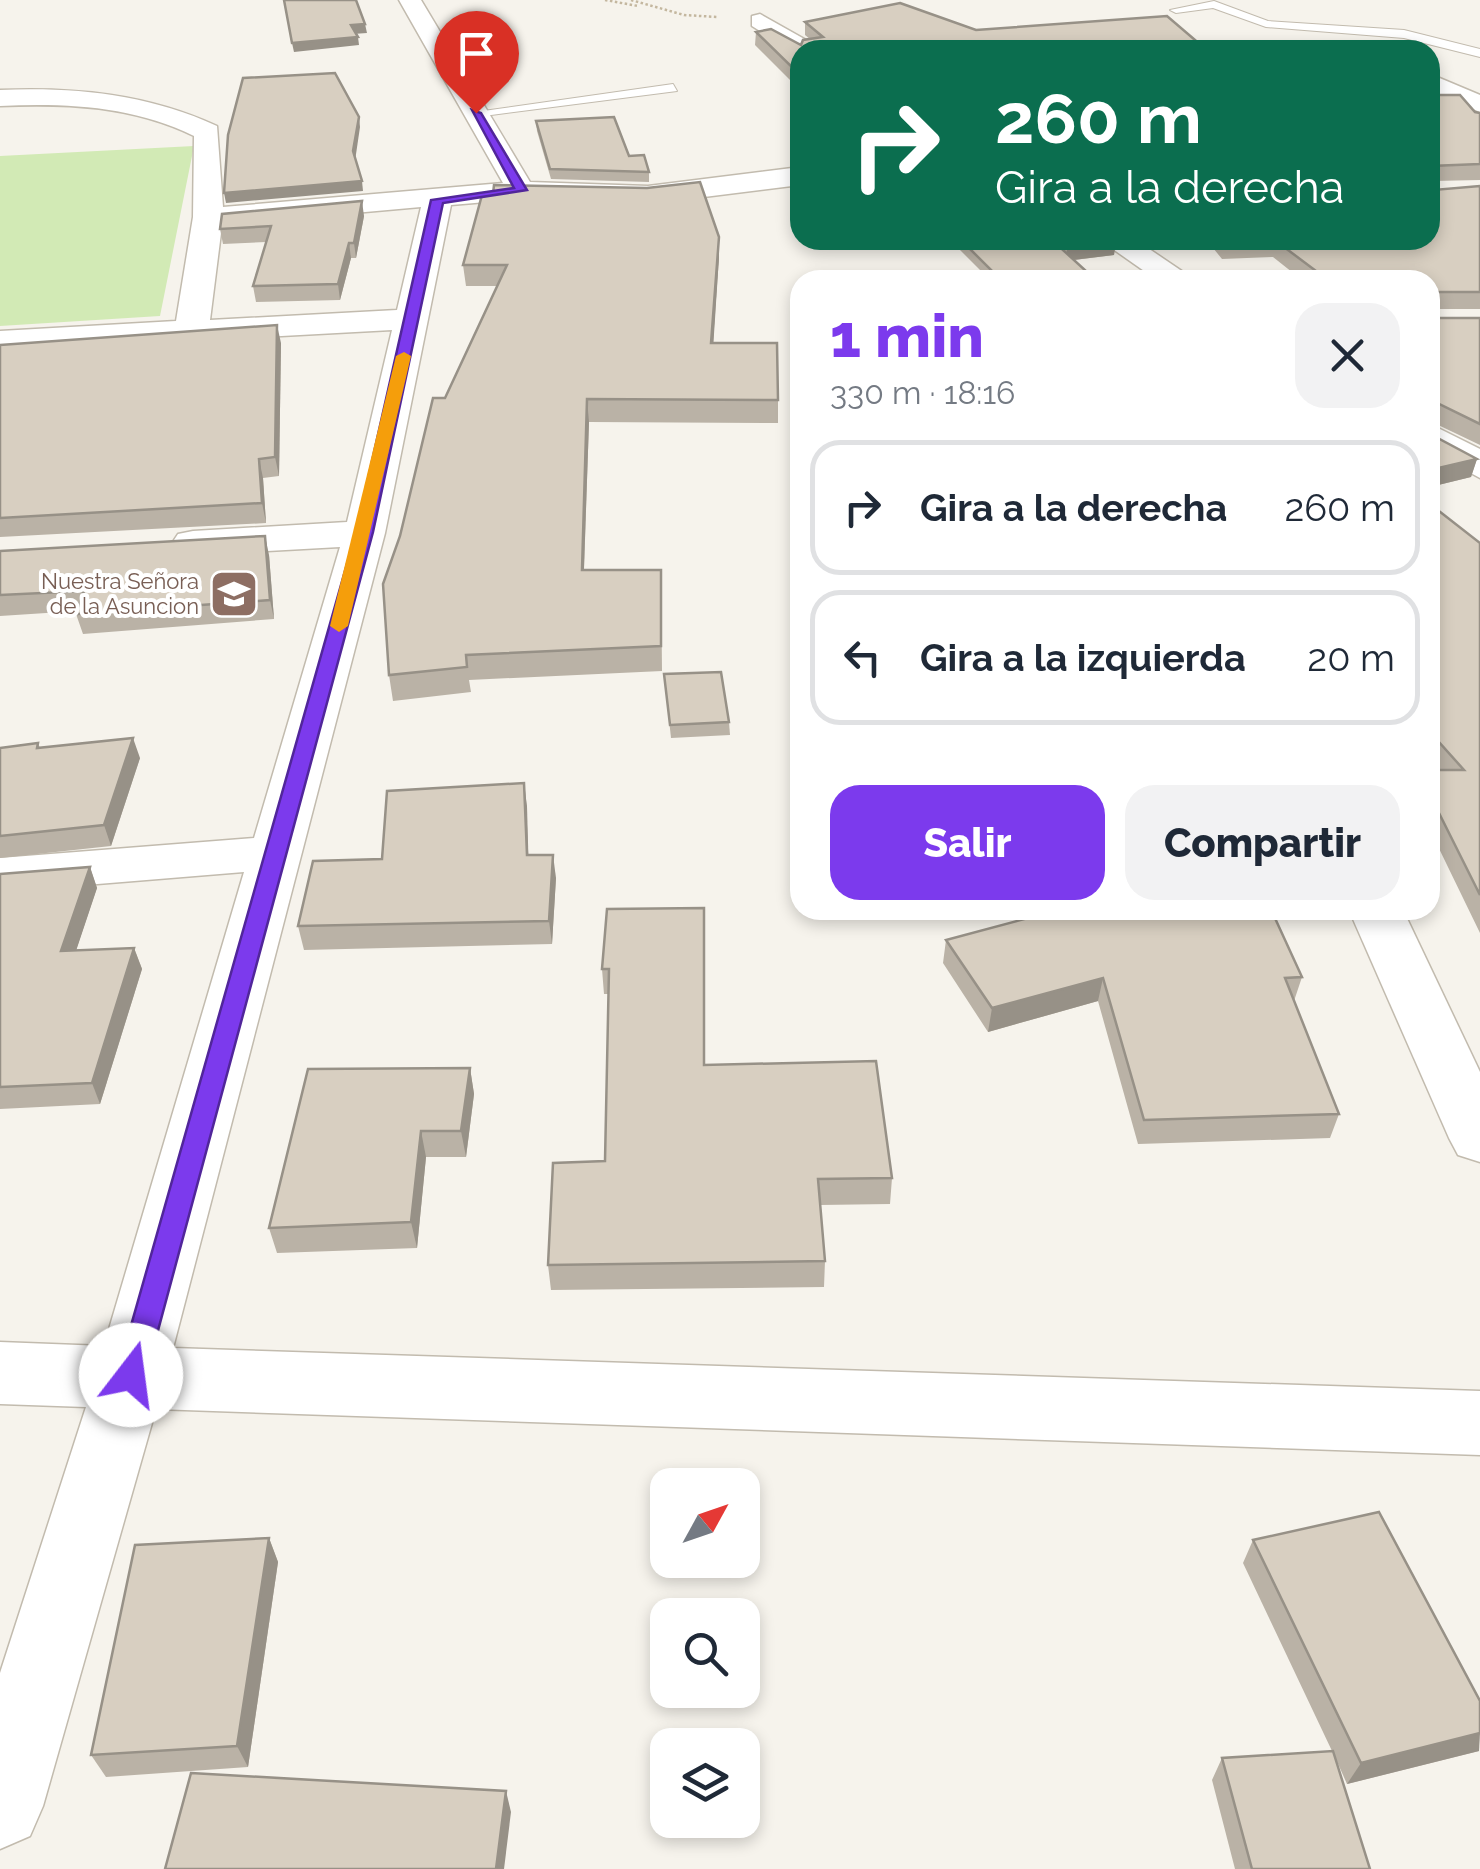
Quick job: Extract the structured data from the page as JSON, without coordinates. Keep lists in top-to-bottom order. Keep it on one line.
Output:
{"places":{"school or university":["Nuestra Señora de la Asuncion"]},"north":"top right","page":{"turn":["260 m","Gira a la derecha"],"heading":["1 min","330 m · 18:16"],"list":[{"name":"Gira a la derecha","value":"260 m"},{"name":"Gira a la izquierda","value":"20 m"}],"buttons":["Salir","Compartir"]}}
